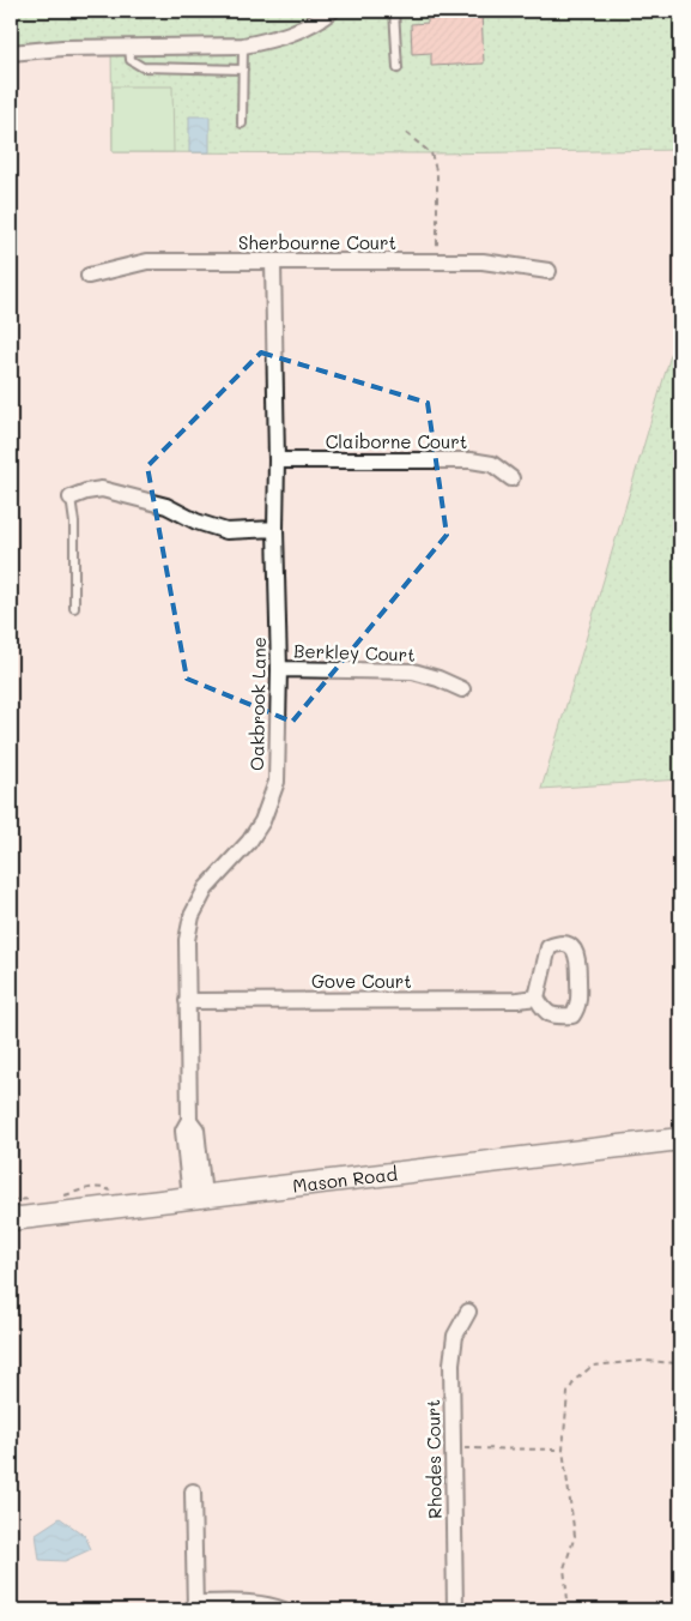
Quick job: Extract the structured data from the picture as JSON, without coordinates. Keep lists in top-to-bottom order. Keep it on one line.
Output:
{"streets":{"main road":["Mason Road"],"street":["Sherbourne Court","Claiborne Court","Berkley Court","Oakbrook Lane","Gove Court","Rhodes Court"]},"crossings":[["Sherbourne Court","Oakbrook Lane"],["Claiborne Court","Oakbrook Lane"],["Berkley Court","Oakbrook Lane"],["Oakbrook Lane","Gove Court"],["Oakbrook Lane","Mason Road"]]}
